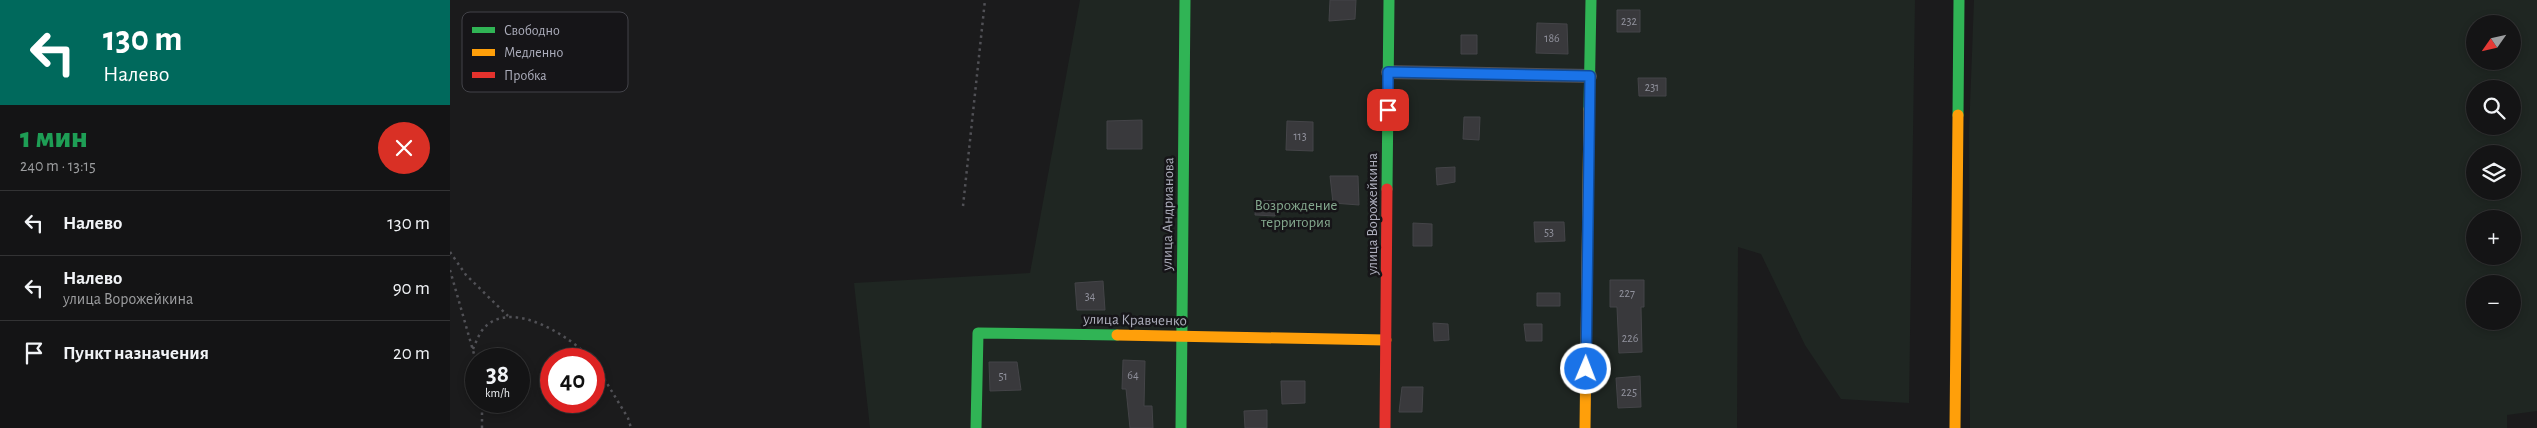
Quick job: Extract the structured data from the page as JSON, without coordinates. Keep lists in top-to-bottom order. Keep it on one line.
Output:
{"streets":{"street":["улица Андрианова","улица Ворожейкина","улица Кравченко"]},"crossings":[["улица Андрианова","улица Кравченко"],["улица Ворожейкина","улица Кравченко"]],"parks":["Возрождение территория"],"house_numbers":["232","186","231","113","53","227","34","226","64","51","225"],"legend":["Свободно","Медленно","Пробка"],"north":"bottom left","page":{"turn":["130 m","Налево"],"map_buttons":["+","−"],"heading":["1 мин","240 m · 13:15"],"list":[{"name":"Налево","value":"130 m"},{"name":"Налево","note":"улица Ворожейкина","value":"90 m"},{"name":"Пункт назначения","value":"20 m"}],"speed":"38 km/h","limit":"40"}}
